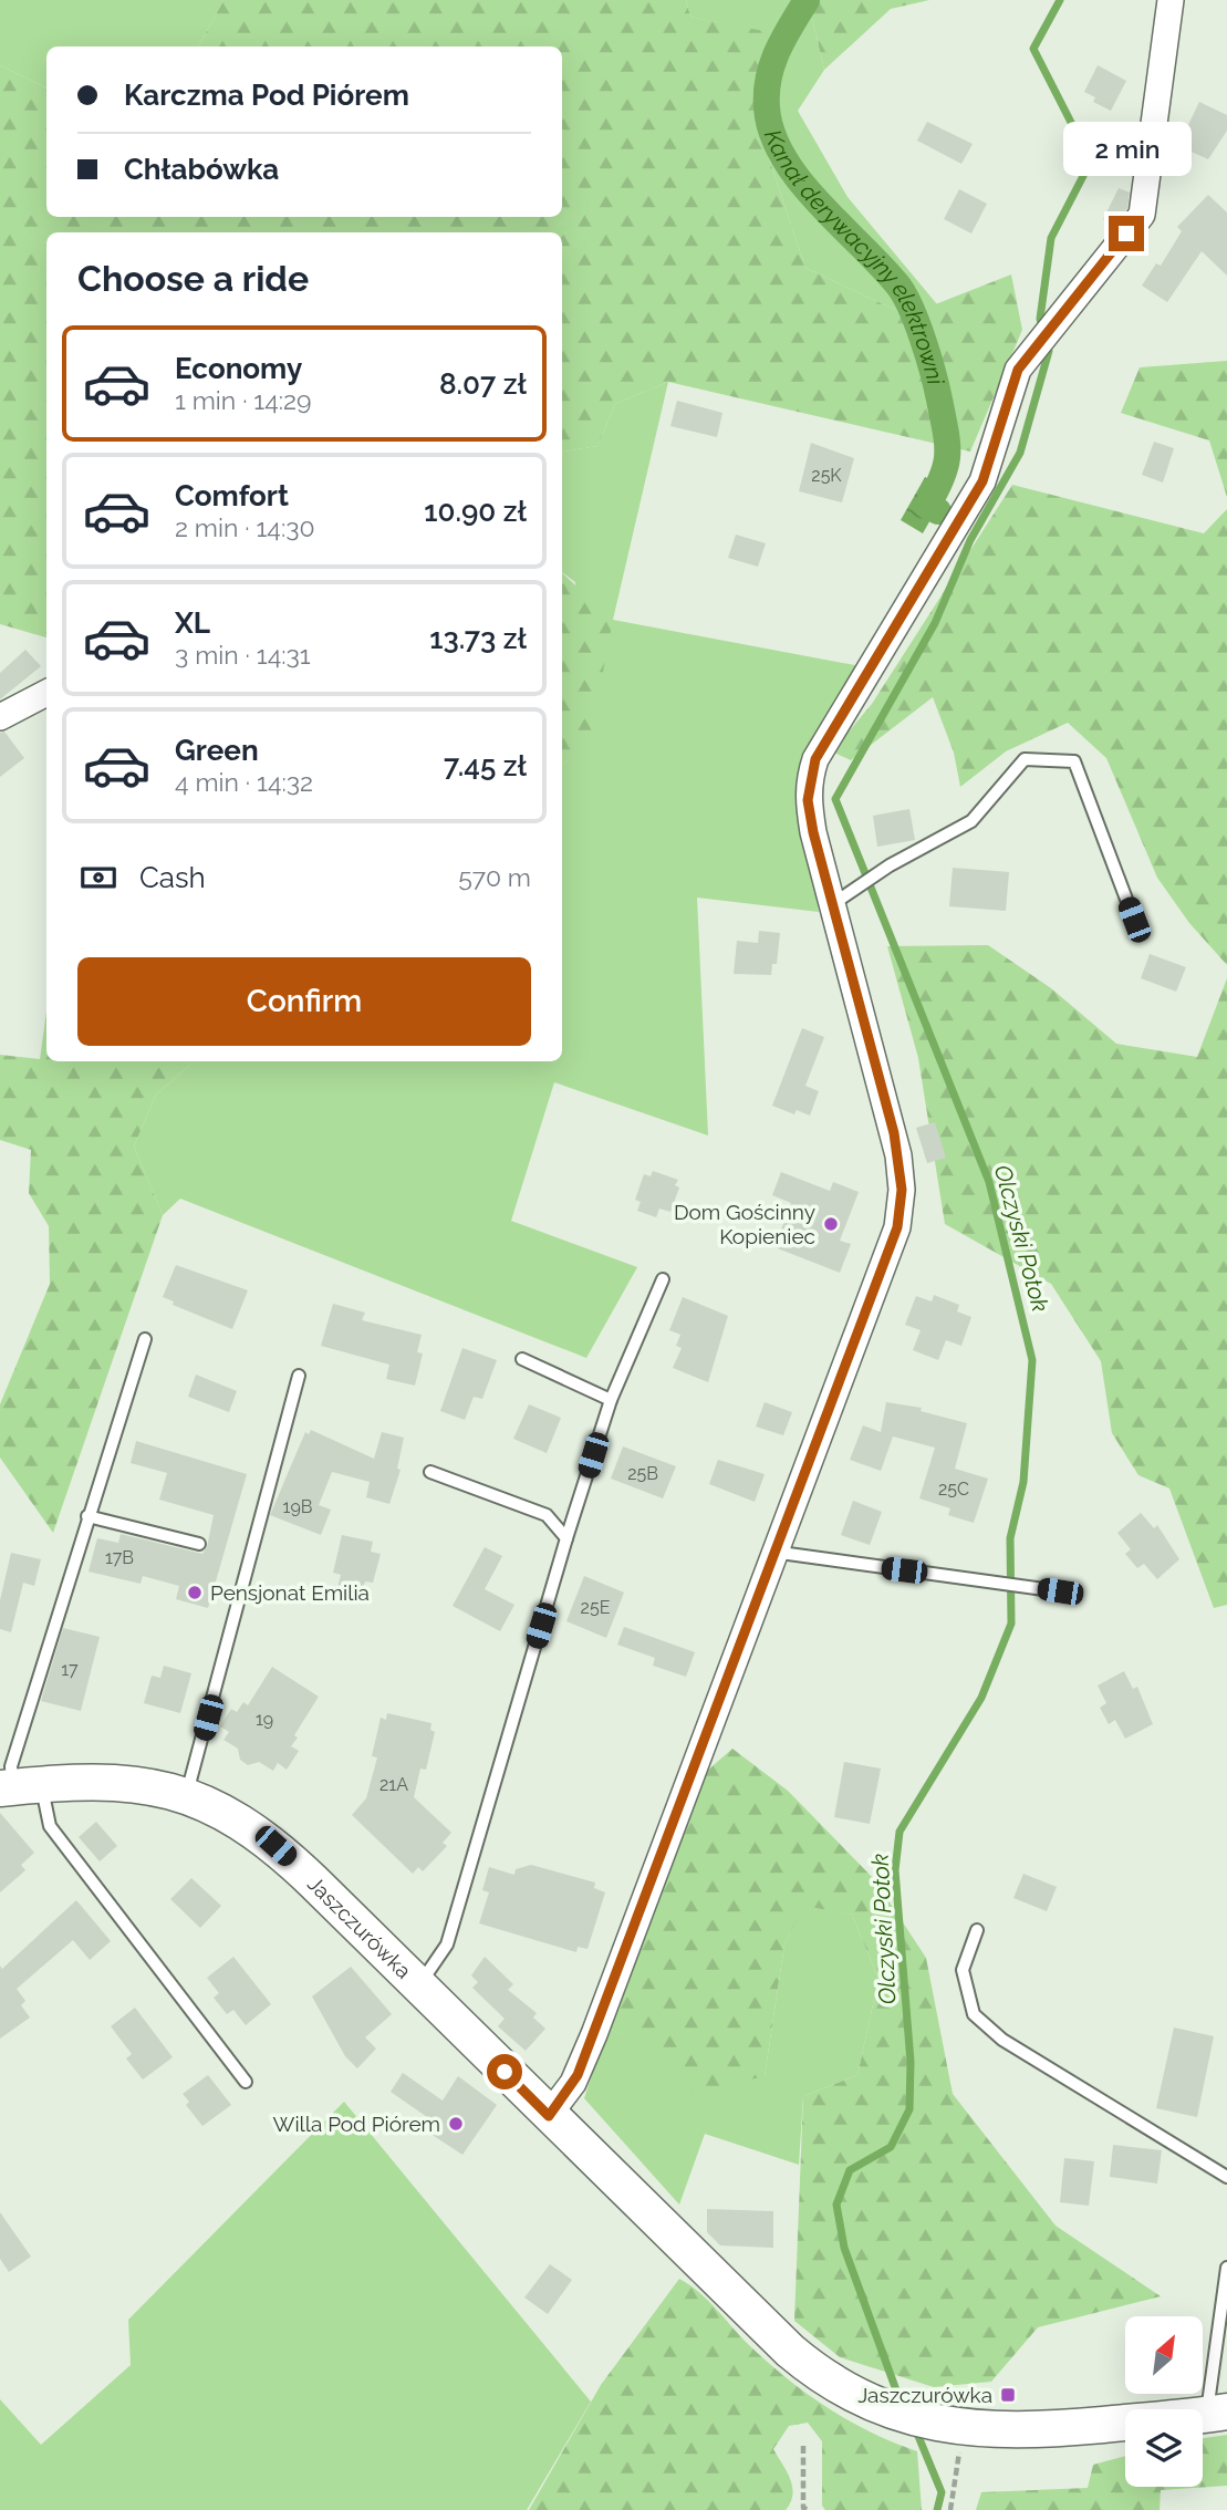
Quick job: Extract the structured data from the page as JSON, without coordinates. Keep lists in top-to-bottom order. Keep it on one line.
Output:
{"streets":{"street":["Jaszczurówka"]},"water":["Kanał derywacyjny elektrowni","Olczyski Potok"],"places":{"other":["Dom Gościnny Kopieniec","Pensjonat Emilia","Willa Pod Piórem"],"transit":["Jaszczurówka"]},"house_numbers":["25K","25B","25C","19B","17B","25E","17","19","21A"],"north":"top right","page":{"banner":["Karczma Pod Piórem","Chłabówka"],"bubble":"2 min","heading":"Choose a ride","list":[{"name":"Economy","note":"1 min · 14:29","value":"8.07 zł"},{"name":"Comfort","note":"2 min · 14:30","value":"10.90 zł"},{"name":"XL","note":"3 min · 14:31","value":"13.73 zł"},{"name":"Green","note":"4 min · 14:32","value":"7.45 zł"}],"pay":["Cash","570 m"],"buttons":"Confirm"}}
